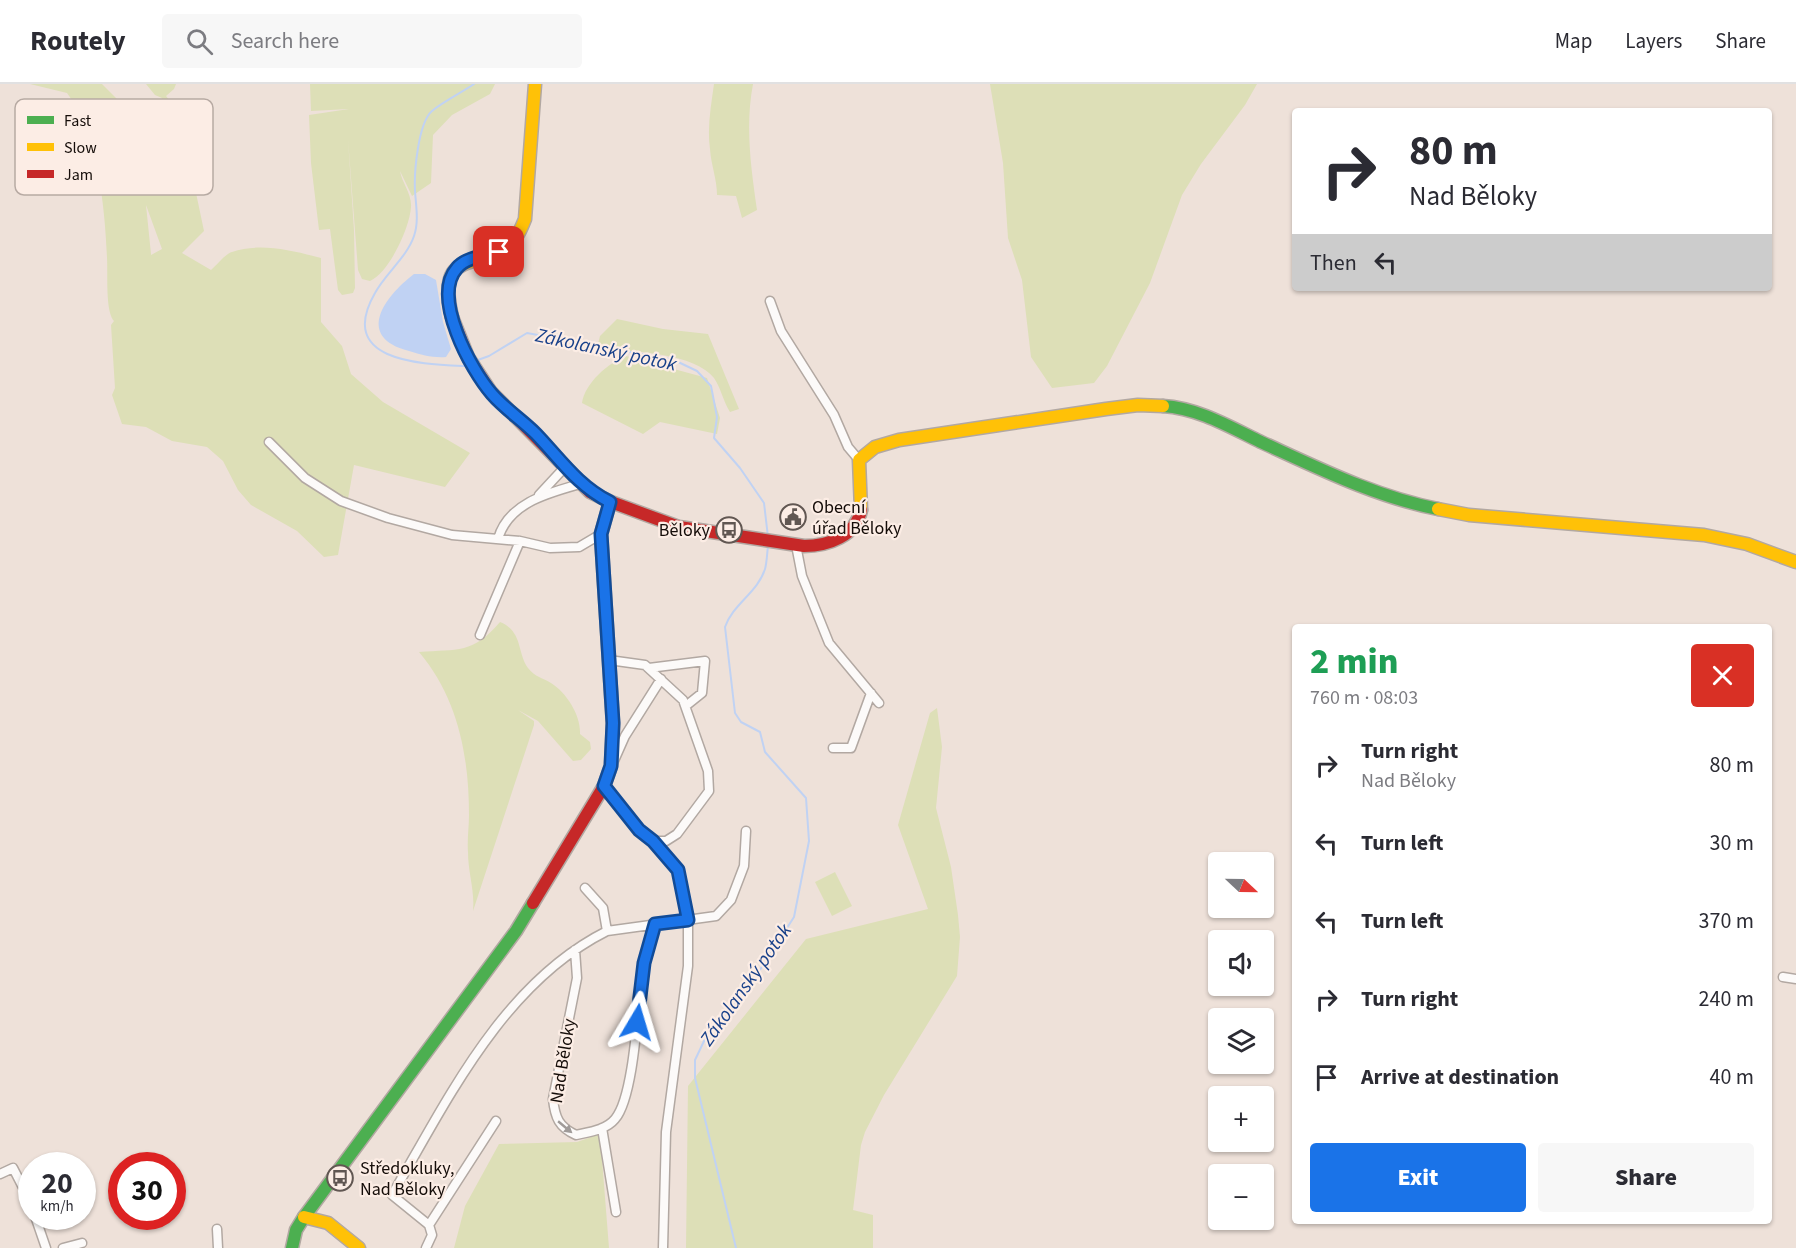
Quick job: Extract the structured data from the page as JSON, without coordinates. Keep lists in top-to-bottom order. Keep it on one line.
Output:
{"streets":{"street":["Nad Běloky"]},"water":["Zákolanský potok"],"places":{"public building":["Obecní úřad Běloky"],"bus stop":["Běloky","Středokluky, Nad Běloky"]},"legend":["Fast","Slow","Jam"],"north":"right","page":{"header":"Routely","search":"Search here","nav":["Map","Layers","Share"],"turn":["80 m","Nad Běloky"],"then":"Then","heading":["2 min","760 m · 08:03"],"list":[{"name":"Turn right","note":"Nad Běloky","value":"80 m"},{"name":"Turn left","value":"30 m"},{"name":"Turn left","value":"370 m"},{"name":"Turn right","value":"240 m"},{"name":"Arrive at destination","value":"40 m"}],"map_buttons":["+","−"],"buttons":["Exit","Share"],"speed":"20 km/h","limit":"30"}}
